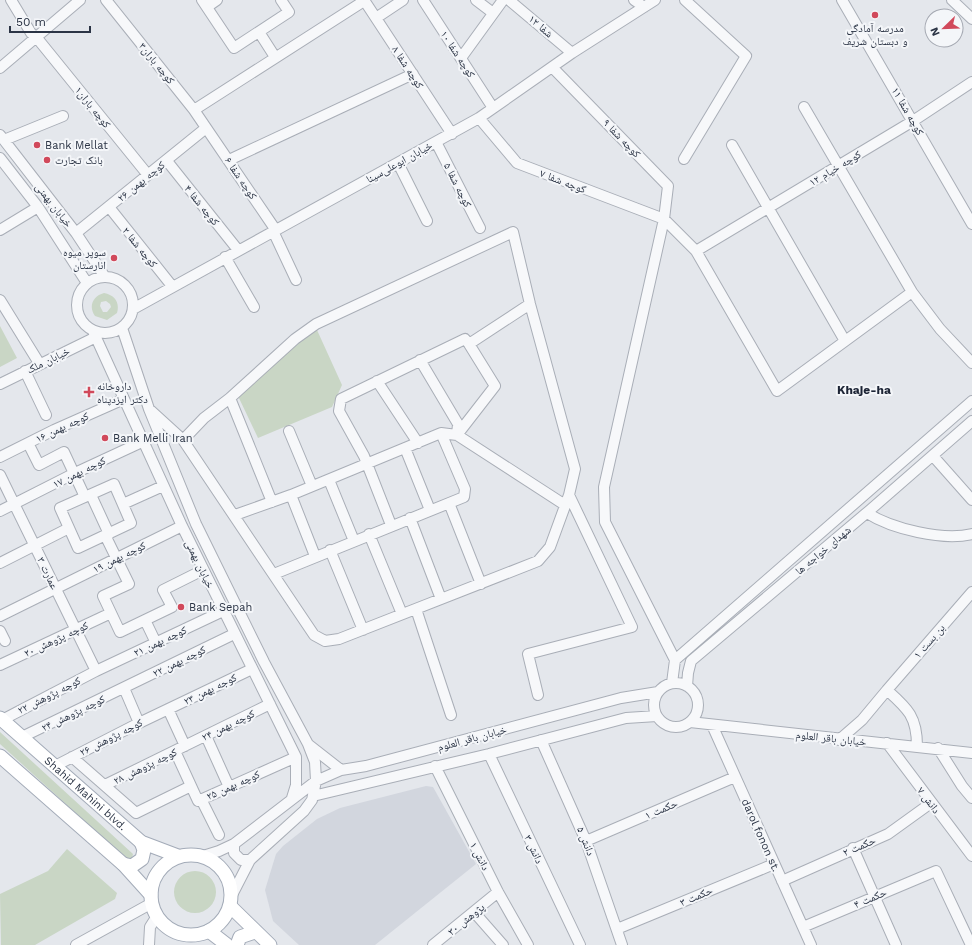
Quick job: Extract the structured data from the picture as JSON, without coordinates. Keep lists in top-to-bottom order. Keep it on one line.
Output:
{"streets":{"main road":["Shahid Mahini blvd."],"street":["شفا ۱۲","کوچه شفا ۱۰","کوچه باران۳","کوچه شفا ۸","کوچه باران۱","کوچه شفا ۱۱","کوچه شفا ۹","خیابان ابوعلی‌سینا","کوچه خیام ۱۲","کوچه شفا ۶","کوچه بهمن ۲۶","کوچه شفا ۷","کوچه شفا ۵","خیابان بهمنی","کوچه شفا ۴","کوچه شفا ۲","خیابان ملک","کوچه بهمن ۱۶","کوچه بهمن ۱۷","شهدای خواجه ها","کوچه بهمن ۱۹","عمارت ۳","کوچه پژوهش ۲۰","کوچه بهمن ۲۱","بن بست ۱","کوچه بهمن ۲۲","کوجه بهمن ۲۳","کوچه پژوهش ۲۲","کوچه پژوهش ۲۴","کوچه بهمن ۲۴","کوچه پژوهش ۲۶","خیابان باقر العلوم","کوچه پژوهش ۲۸","کوچه بهمن ۲۵","دانش ۷","حکمت ۱","darol fonon st.","دانش ۵","حکمت ۲","دانش ۳","دانش ۱","حکمت ۳","حکمت ۴","پژوهش ۳۰"]},"crossings":[["شفا ۱۲","خیابان ابوعلی‌سینا"],["کوچه شفا ۱۰","خیابان ابوعلی‌سینا"],["کوچه باران۳","کوچه شفا ۶"],["کوچه باران۳","کوچه بهمن ۲۶"],["کوچه شفا ۸","خیابان ابوعلی‌سینا"],["کوچه باران۱","کوچه بهمن ۲۶"],["کوچه شفا ۱۱","کوچه خیام ۱۲"],["کوچه شفا ۹","خیابان ابوعلی‌سینا"],["کوچه شفا ۹","کوچه شفا ۷"],["خیابان ابوعلی‌سینا","کوچه شفا ۶"],["خیابان ابوعلی‌سینا","کوچه شفا ۷"],["خیابان ابوعلی‌سینا","کوچه شفا ۵"],["خیابان ابوعلی‌سینا","خیابان بهمنی"],["خیابان ابوعلی‌سینا","کوچه شفا ۴"],["خیابان ابوعلی‌سینا","کوچه شفا ۲"],["خیابان ابوعلی‌سینا","خیابان ملک"],["کوچه شفا ۶","کوچه بهمن ۲۶"],["کوچه بهمن ۲۶","خیابان بهمنی"],["کوچه بهمن ۲۶","کوچه شفا ۴"],["کوچه بهمن ۲۶","کوچه شفا ۲"],["خیابان بهمنی","خیابان ملک"],["خیابان بهمنی","کوچه بهمن ۱۶"],["خیابان بهمنی","کوچه بهمن ۱۷"],["خیابان بهمنی","کوچه بهمن ۱۹"],["خیابان بهمنی","کوچه بهمن ۲۱"],["خیابان بهمنی","کوچه بهمن ۲۲"],["خیابان بهمنی","کوجه بهمن ۲۳"],["خیابان بهمنی","کوچه بهمن ۲۴"],["خیابان بهمنی","خیابان باقر العلوم"],["خیابان بهمنی","کوچه بهمن ۲۵"],["کوچه بهمن ۱۷","عمارت ۳"],["شهدای خواجه ها","خیابان باقر العلوم"],["کوچه بهمن ۱۹","عمارت ۳"],["عمارت ۳","کوچه پژوهش ۲۰"],["عمارت ۳","کوچه بهمن ۲۱"],["عمارت ۳","کوچه پژوهش ۲۲"],["کوچه بهمن ۲۱","کوچه پژوهش ۲۲"],["بن بست ۱","خیابان باقر العلوم"],["کوچه بهمن ۲۲","کوچه پژوهش ۲۴"],["کوجه بهمن ۲۳","کوچه پژوهش ۲۶"],["کوچه پژوهش ۲۲","Shahid Mahini blvd."],["کوچه پژوهش ۲۴","Shahid Mahini blvd."],["کوچه بهمن ۲۴","کوچه پژوهش ۲۸"],["کوچه پژوهش ۲۶","Shahid Mahini blvd."],["خیابان باقر العلوم","Shahid Mahini blvd."],["خیابان باقر العلوم","دانش ۷"],["خیابان باقر العلوم","darol fonon st."],["خیابان باقر العلوم","دانش ۵"],["خیابان باقر العلوم","دانش ۳"],["خیابان باقر العلوم","دانش ۱"],["کوچه پژوهش ۲۸","کوچه بهمن ۲۵"],["دانش ۷","حکمت ۲"],["حکمت ۱","darol fonon st."],["حکمت ۱","دانش ۵"],["darol fonon st.","حکمت ۲"],["darol fonon st.","حکمت ۳"],["darol fonon st.","حکمت ۴"],["دانش ۵","حکمت ۳"],["دانش ۱","پژوهش ۳۰"]],"districts":["Khaje-ha"],"places":{"other":["مدرسه آمادگی و دبستان شریف","Bank Mellat","بانک تجارت","سوپر میوه انارستان","Bank Melli Iran","Bank Sepah"],"health":["داروخانه دکتر ایزدپناه"]},"scale_bar":"50 m","north":"bottom left"}
